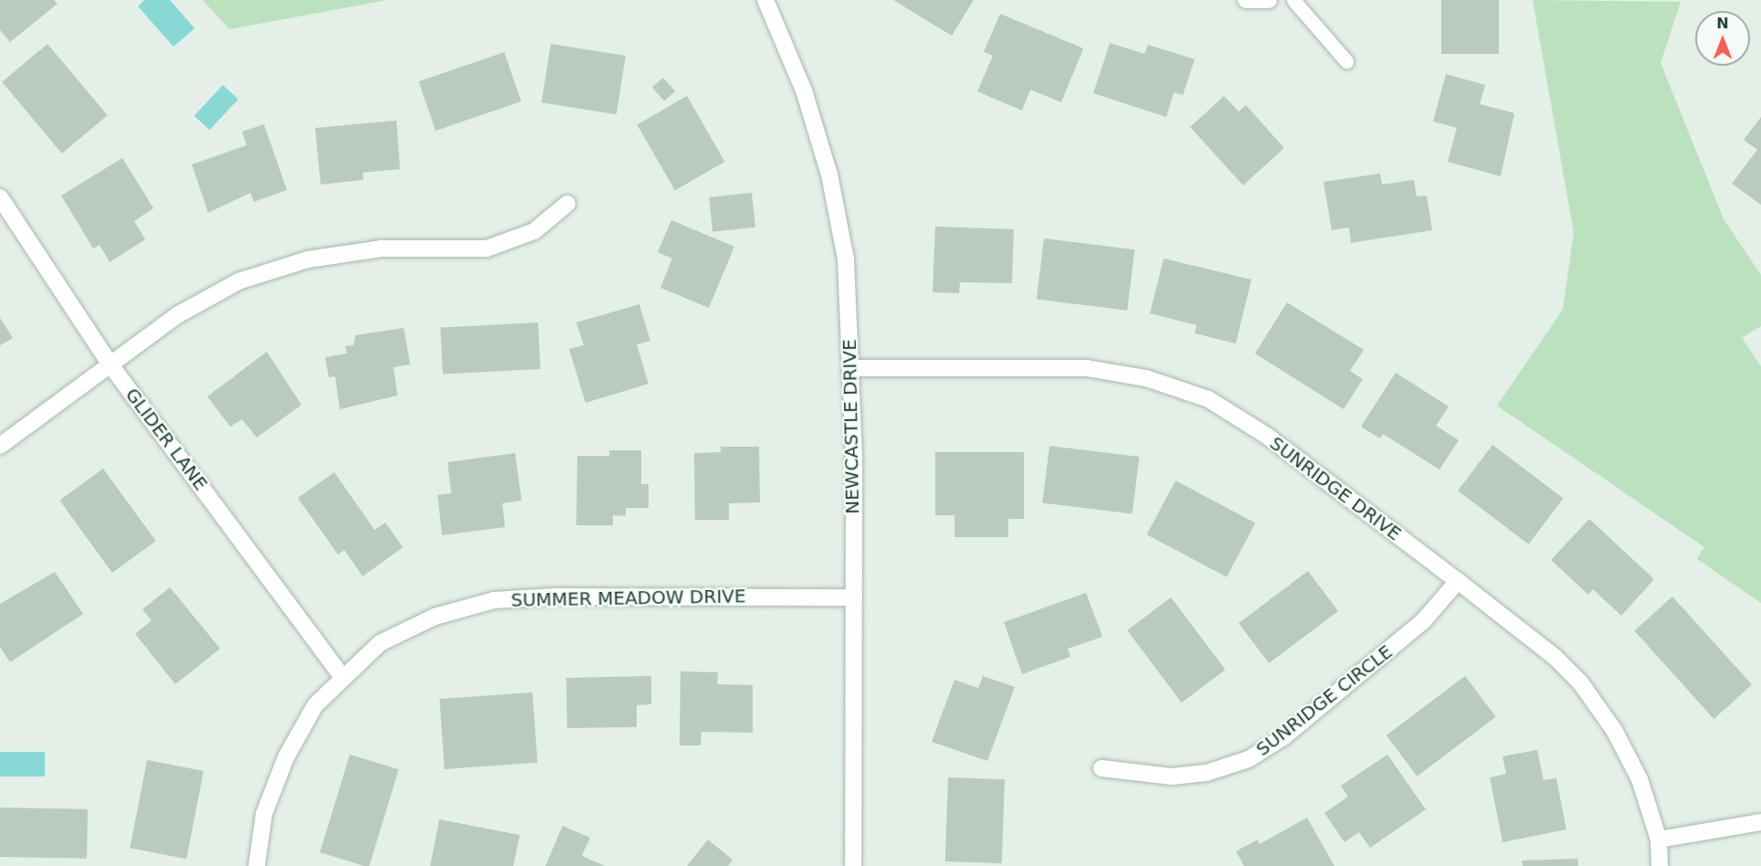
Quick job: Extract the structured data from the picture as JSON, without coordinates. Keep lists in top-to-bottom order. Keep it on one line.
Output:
{"streets":{"street":["NEWCASTLE DRIVE","GLIDER LANE","SUNRIDGE DRIVE","SUMMER MEADOW DRIVE","SUNRIDGE CIRCLE"]},"crossings":[["NEWCASTLE DRIVE","SUNRIDGE DRIVE"],["NEWCASTLE DRIVE","SUMMER MEADOW DRIVE"],["GLIDER LANE","SUMMER MEADOW DRIVE"],["SUNRIDGE DRIVE","SUNRIDGE CIRCLE"]],"north":"top"}
